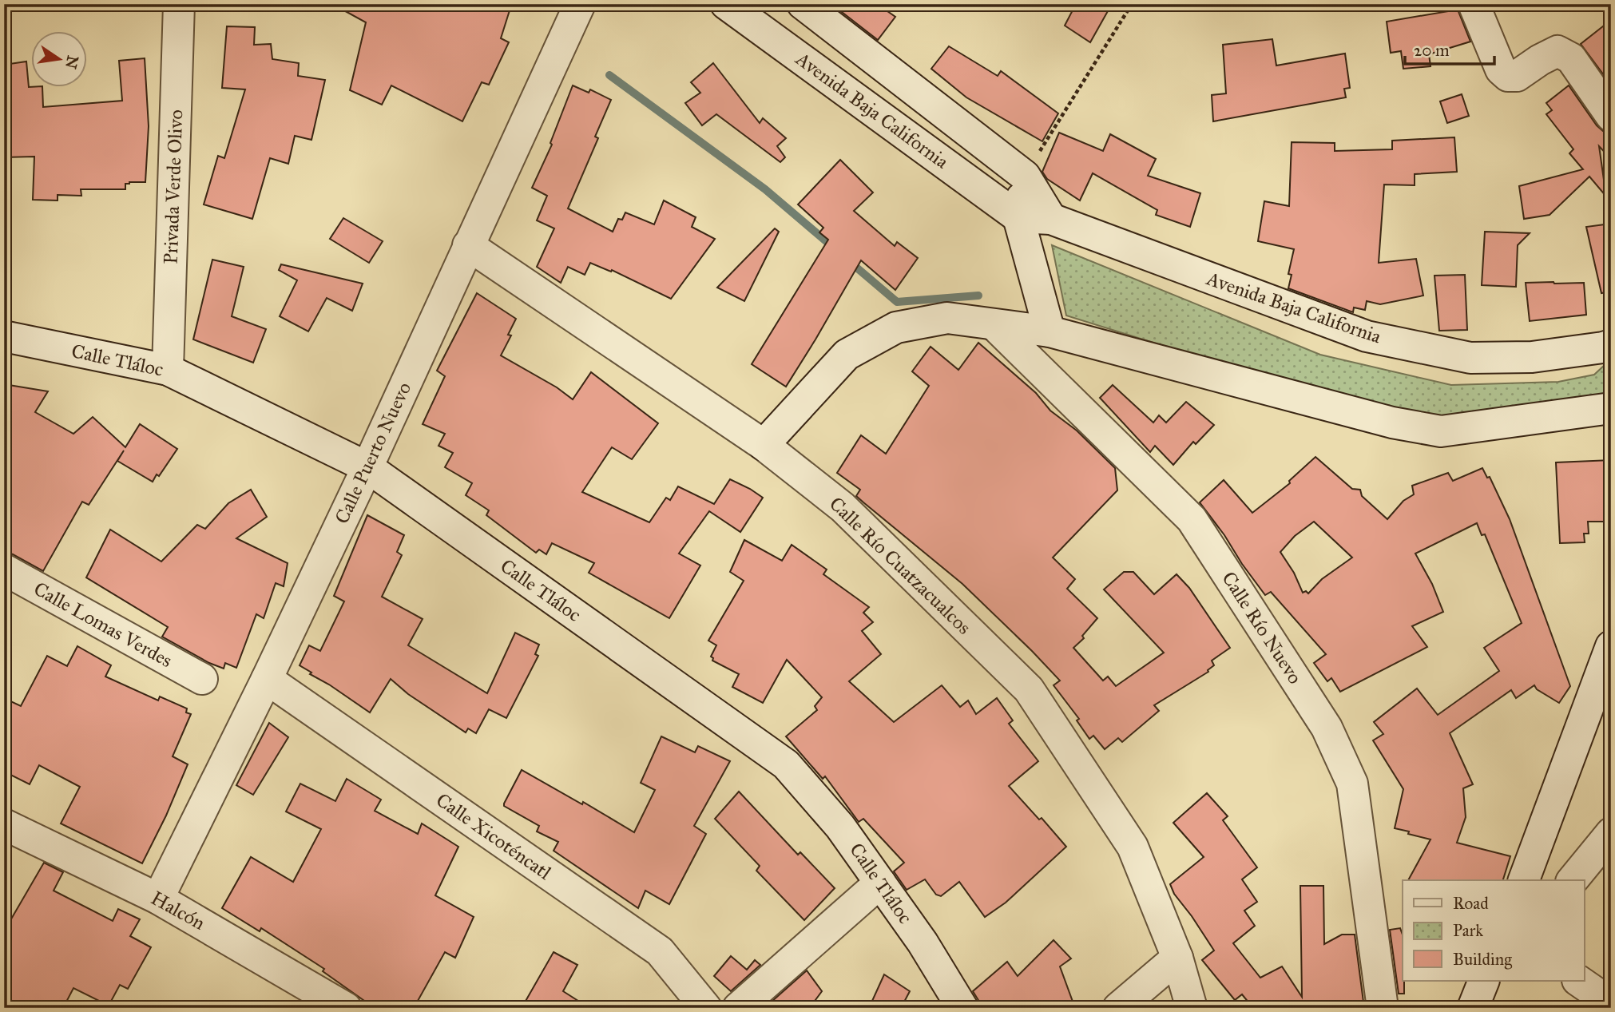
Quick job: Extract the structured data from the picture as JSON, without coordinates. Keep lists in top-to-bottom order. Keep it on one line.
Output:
{"streets":{"street":["Avenida Baja California","Privada Verde Olivo","Calle Tláloc","Calle Puerto Nuevo","Calle Río Cuatzacualcos","Calle Lomas Verdes","Calle Río Nuevo","Calle Xicoténcatl","Halcón"]},"crossings":[["Privada Verde Olivo","Calle Tláloc"],["Calle Tláloc","Calle Puerto Nuevo"],["Calle Puerto Nuevo","Calle Río Cuatzacualcos"],["Calle Puerto Nuevo","Calle Xicoténcatl"],["Calle Puerto Nuevo","Halcón"]],"legend":["Road","Park","Building"],"scale_bar":"20 m","north":"right"}
